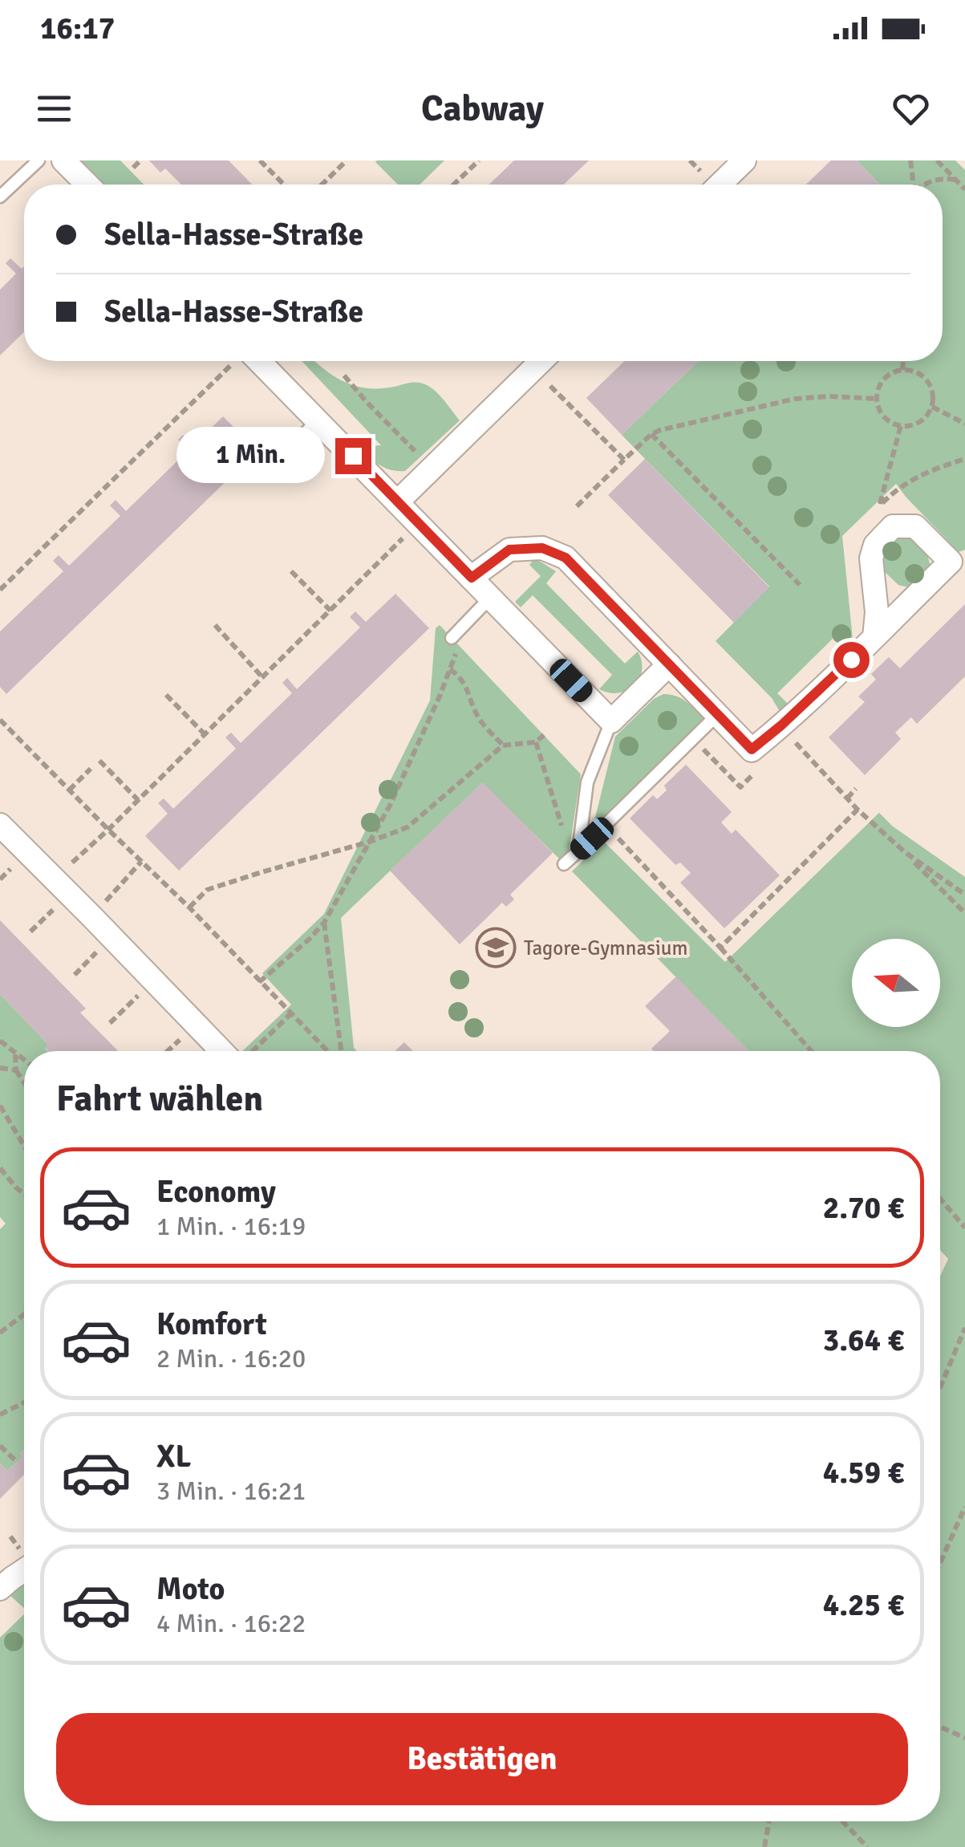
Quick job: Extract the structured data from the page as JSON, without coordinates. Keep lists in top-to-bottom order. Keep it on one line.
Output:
{"places":{"school or university":["Tagore-Gymnasium"]},"north":"left","page":{"status":"16:17","header":"Cabway","banner":["Sella-Hasse-Straße","Sella-Hasse-Straße"],"bubble":"1 Min.","heading":"Fahrt wählen","list":[{"name":"Economy","note":"1 Min. · 16:19","value":"2.70 €"},{"name":"Komfort","note":"2 Min. · 16:20","value":"3.64 €"},{"name":"XL","note":"3 Min. · 16:21","value":"4.59 €"},{"name":"Moto","note":"4 Min. · 16:22","value":"4.25 €"}],"buttons":"Bestätigen"}}
